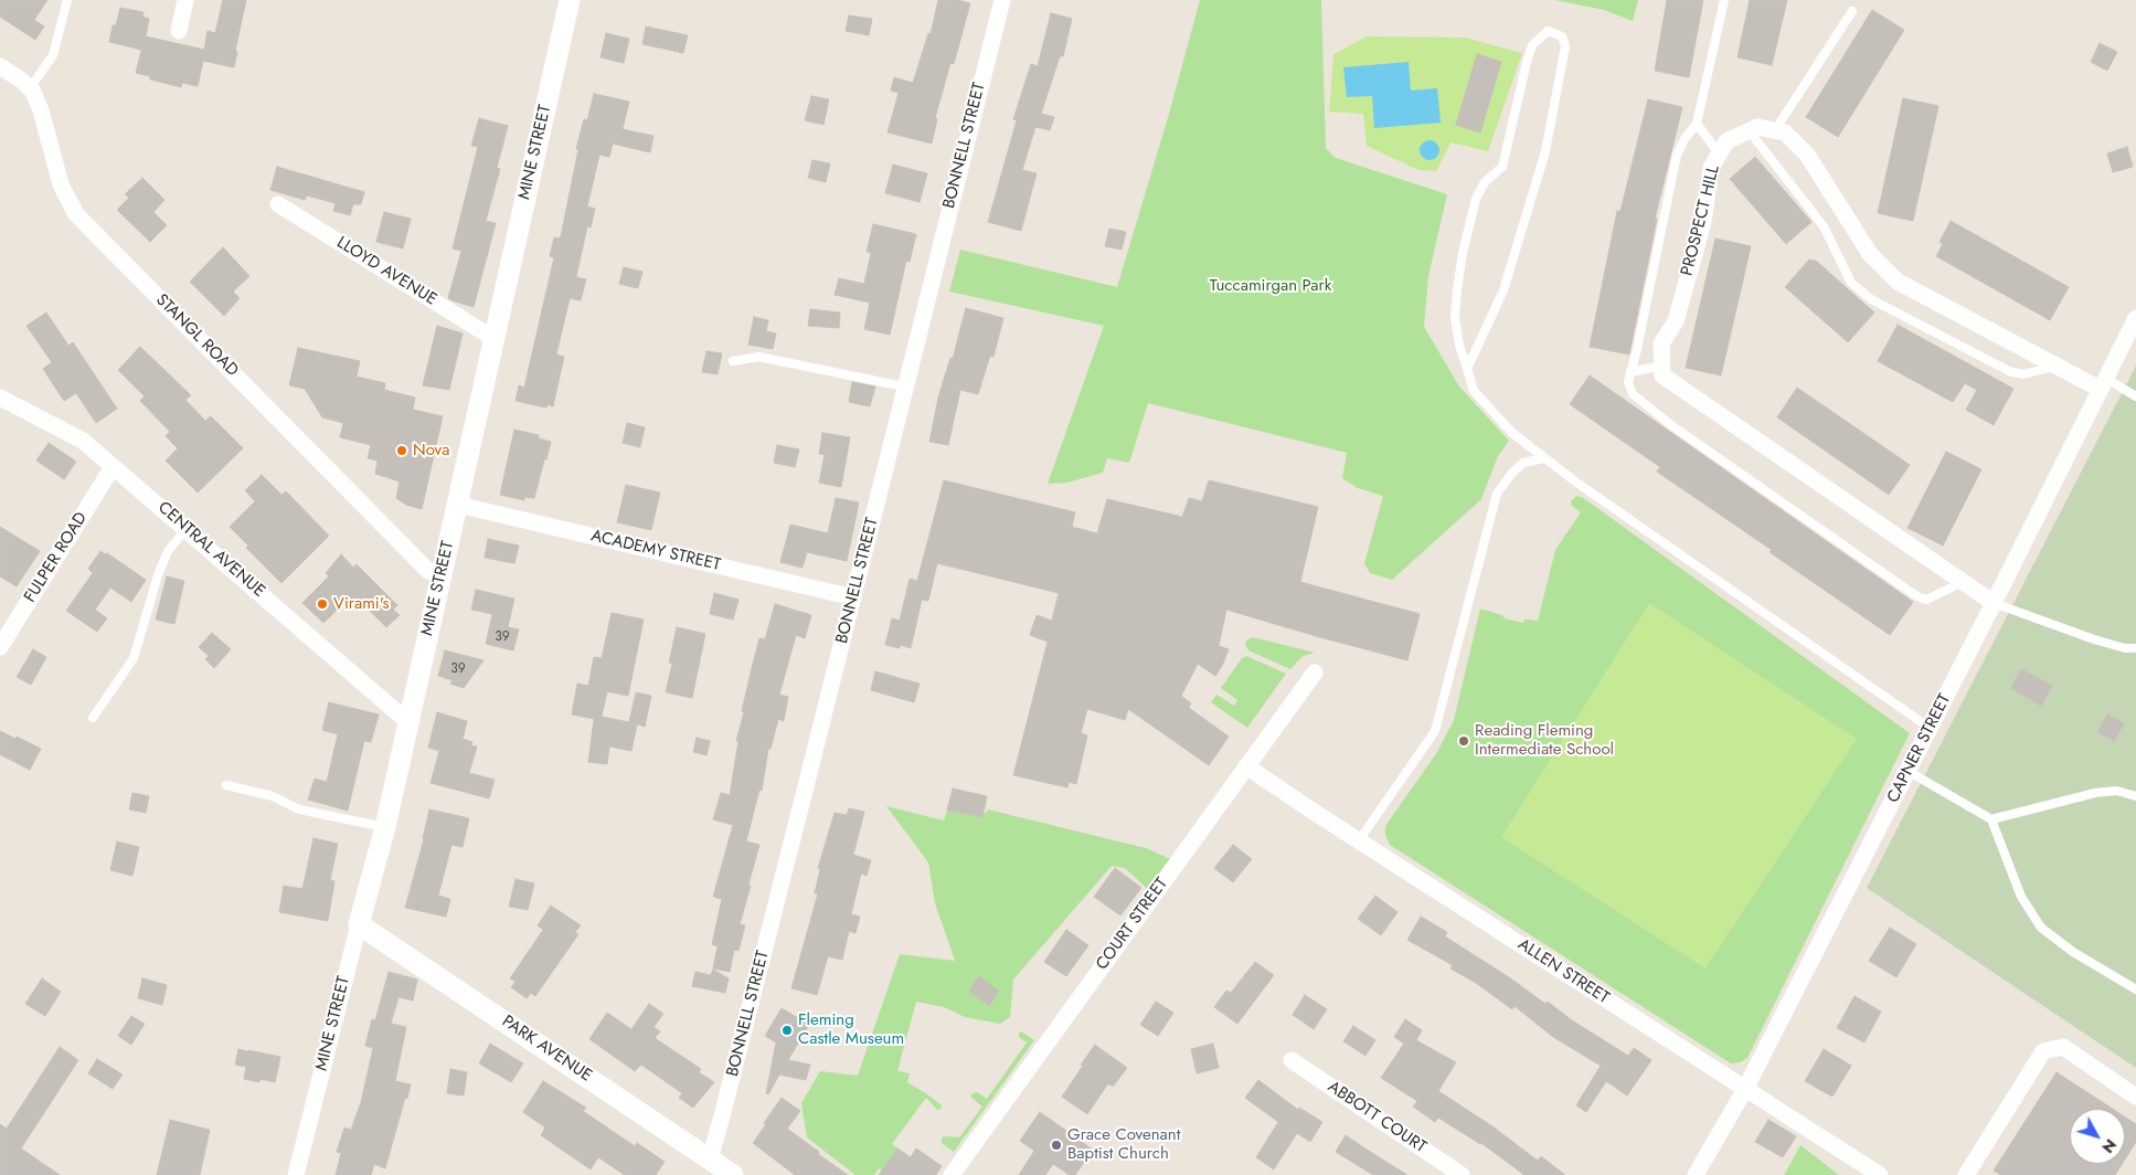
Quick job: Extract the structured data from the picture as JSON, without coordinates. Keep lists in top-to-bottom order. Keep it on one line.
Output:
{"streets":{"street":["BONNELL STREET","MINE STREET","PROSPECT HILL","LLOYD AVENUE","STANGL ROAD","CENTRAL AVENUE","ACADEMY STREET","FULPER ROAD","CAPNER STREET","COURT STREET","ALLEN STREET","PARK AVENUE","ABBOTT COURT"]},"crossings":[["BONNELL STREET","ACADEMY STREET"],["BONNELL STREET","PARK AVENUE"],["MINE STREET","LLOYD AVENUE"],["MINE STREET","STANGL ROAD"],["MINE STREET","CENTRAL AVENUE"],["MINE STREET","ACADEMY STREET"],["MINE STREET","PARK AVENUE"],["CENTRAL AVENUE","FULPER ROAD"],["CAPNER STREET","ALLEN STREET"],["COURT STREET","ALLEN STREET"]],"parks":["Tuccamirgan Park"],"places":["Nova","Virami's","Reading Fleming Intermediate School","Fleming Castle Museum","Grace Covenant Baptist Church"],"house_numbers":["39","39"],"north":"bottom right"}
